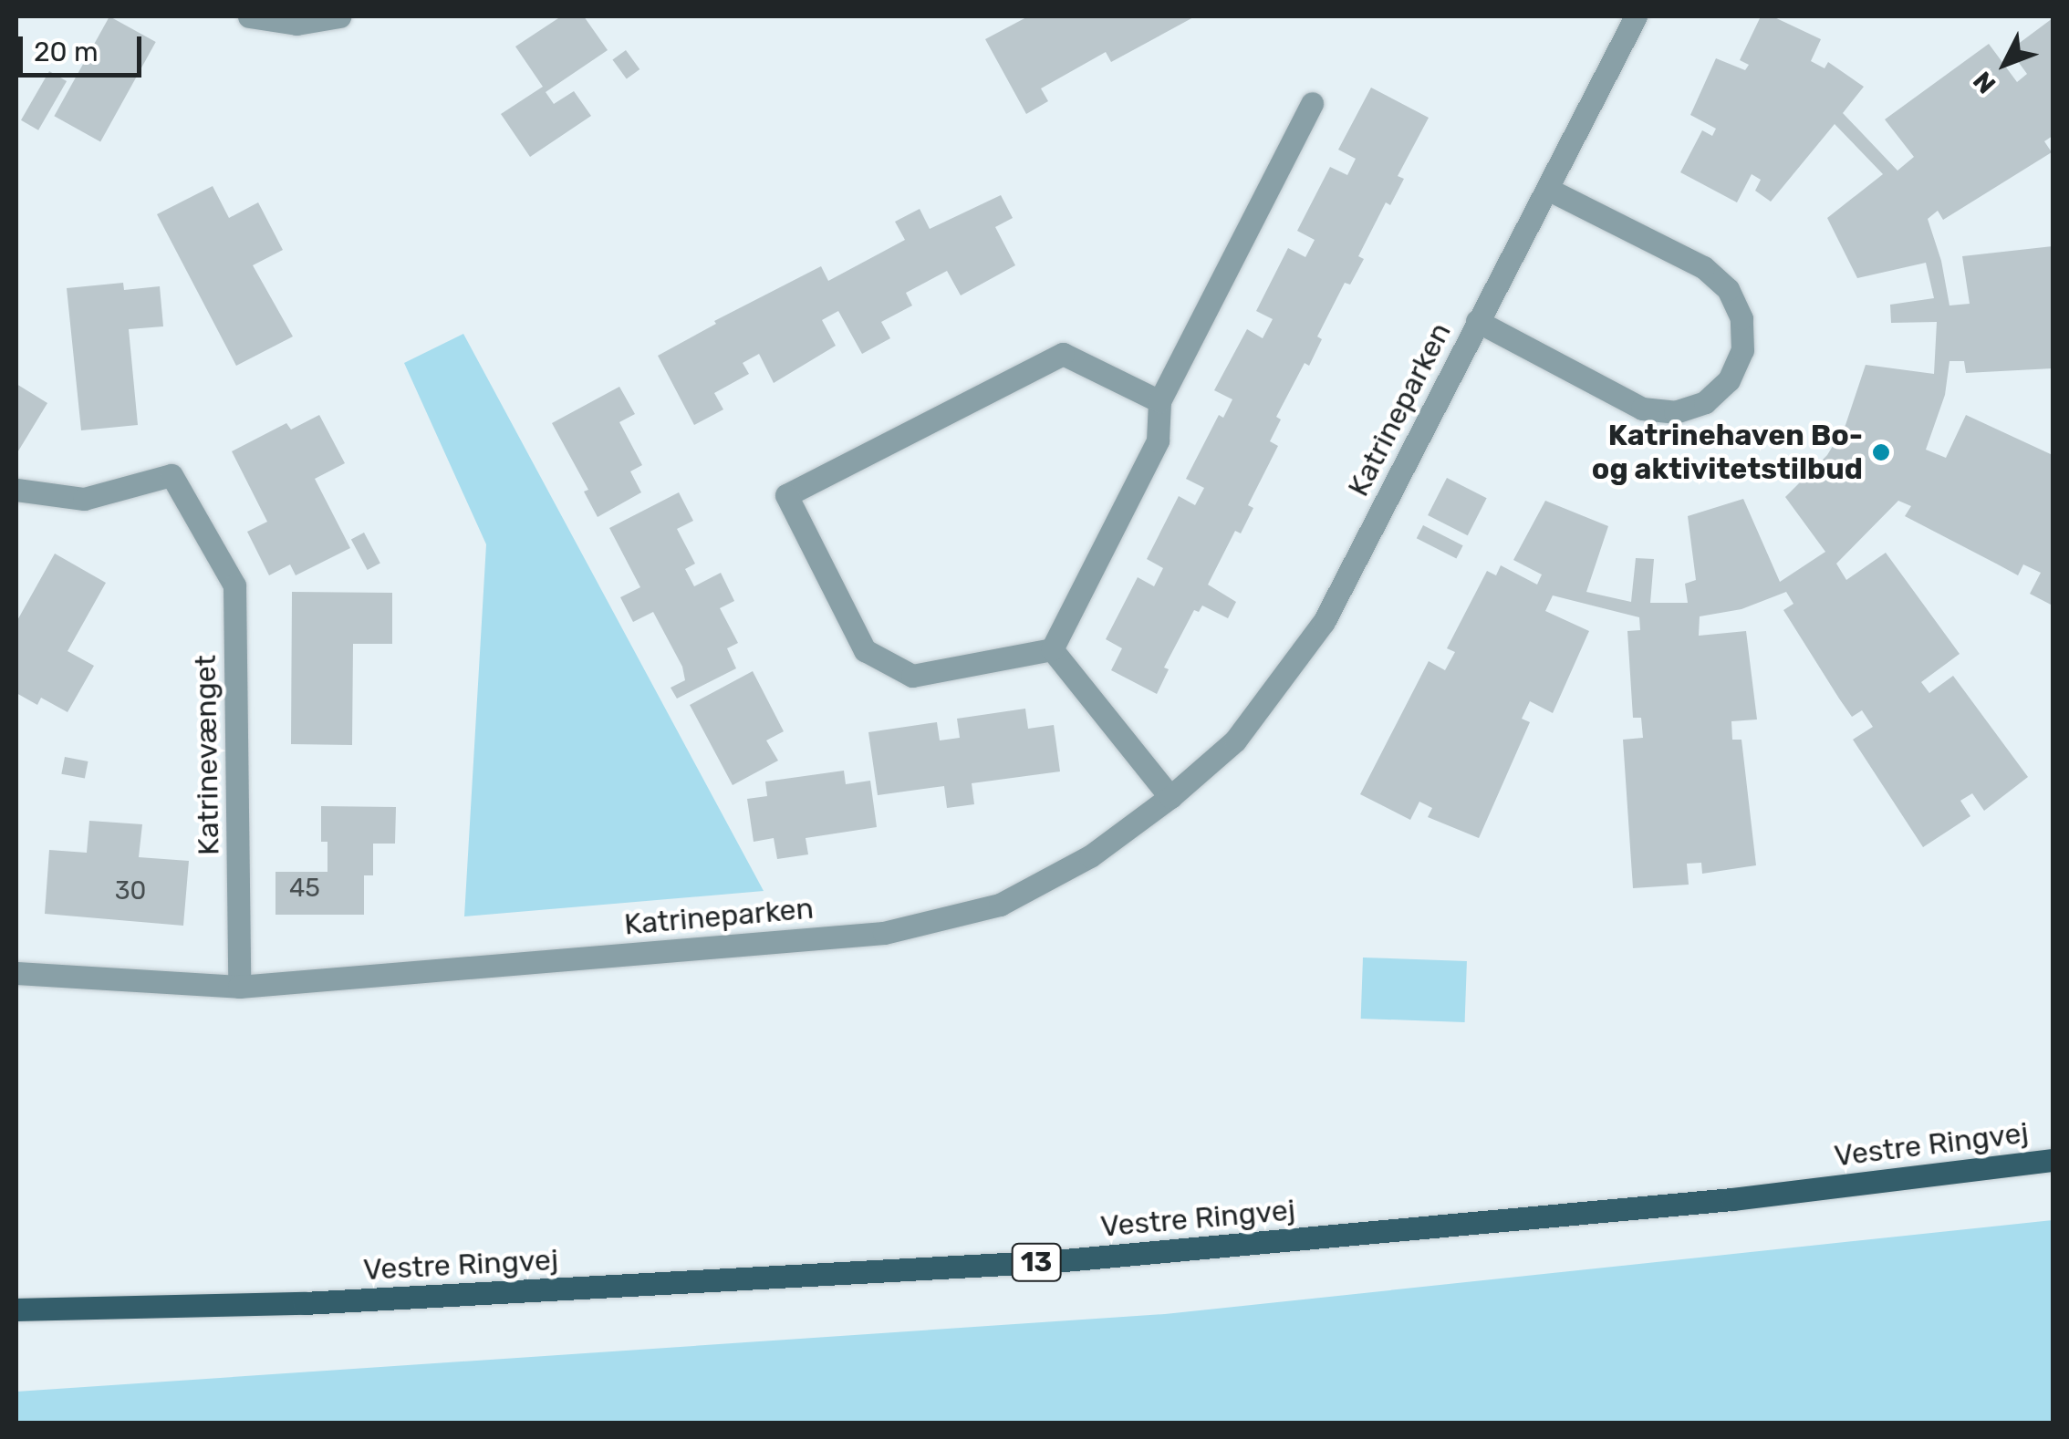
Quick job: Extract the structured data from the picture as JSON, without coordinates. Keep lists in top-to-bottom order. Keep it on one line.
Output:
{"streets":{"main road":["Vestre Ringvej","13"],"street":["Katrineparken","Katrinevænget"]},"crossings":[["Katrineparken","Katrinevænget"]],"places":["Katrinehaven Bo- og aktivitetstilbud"],"house_numbers":["45","30"],"scale_bar":"20 m","north":"bottom left"}
